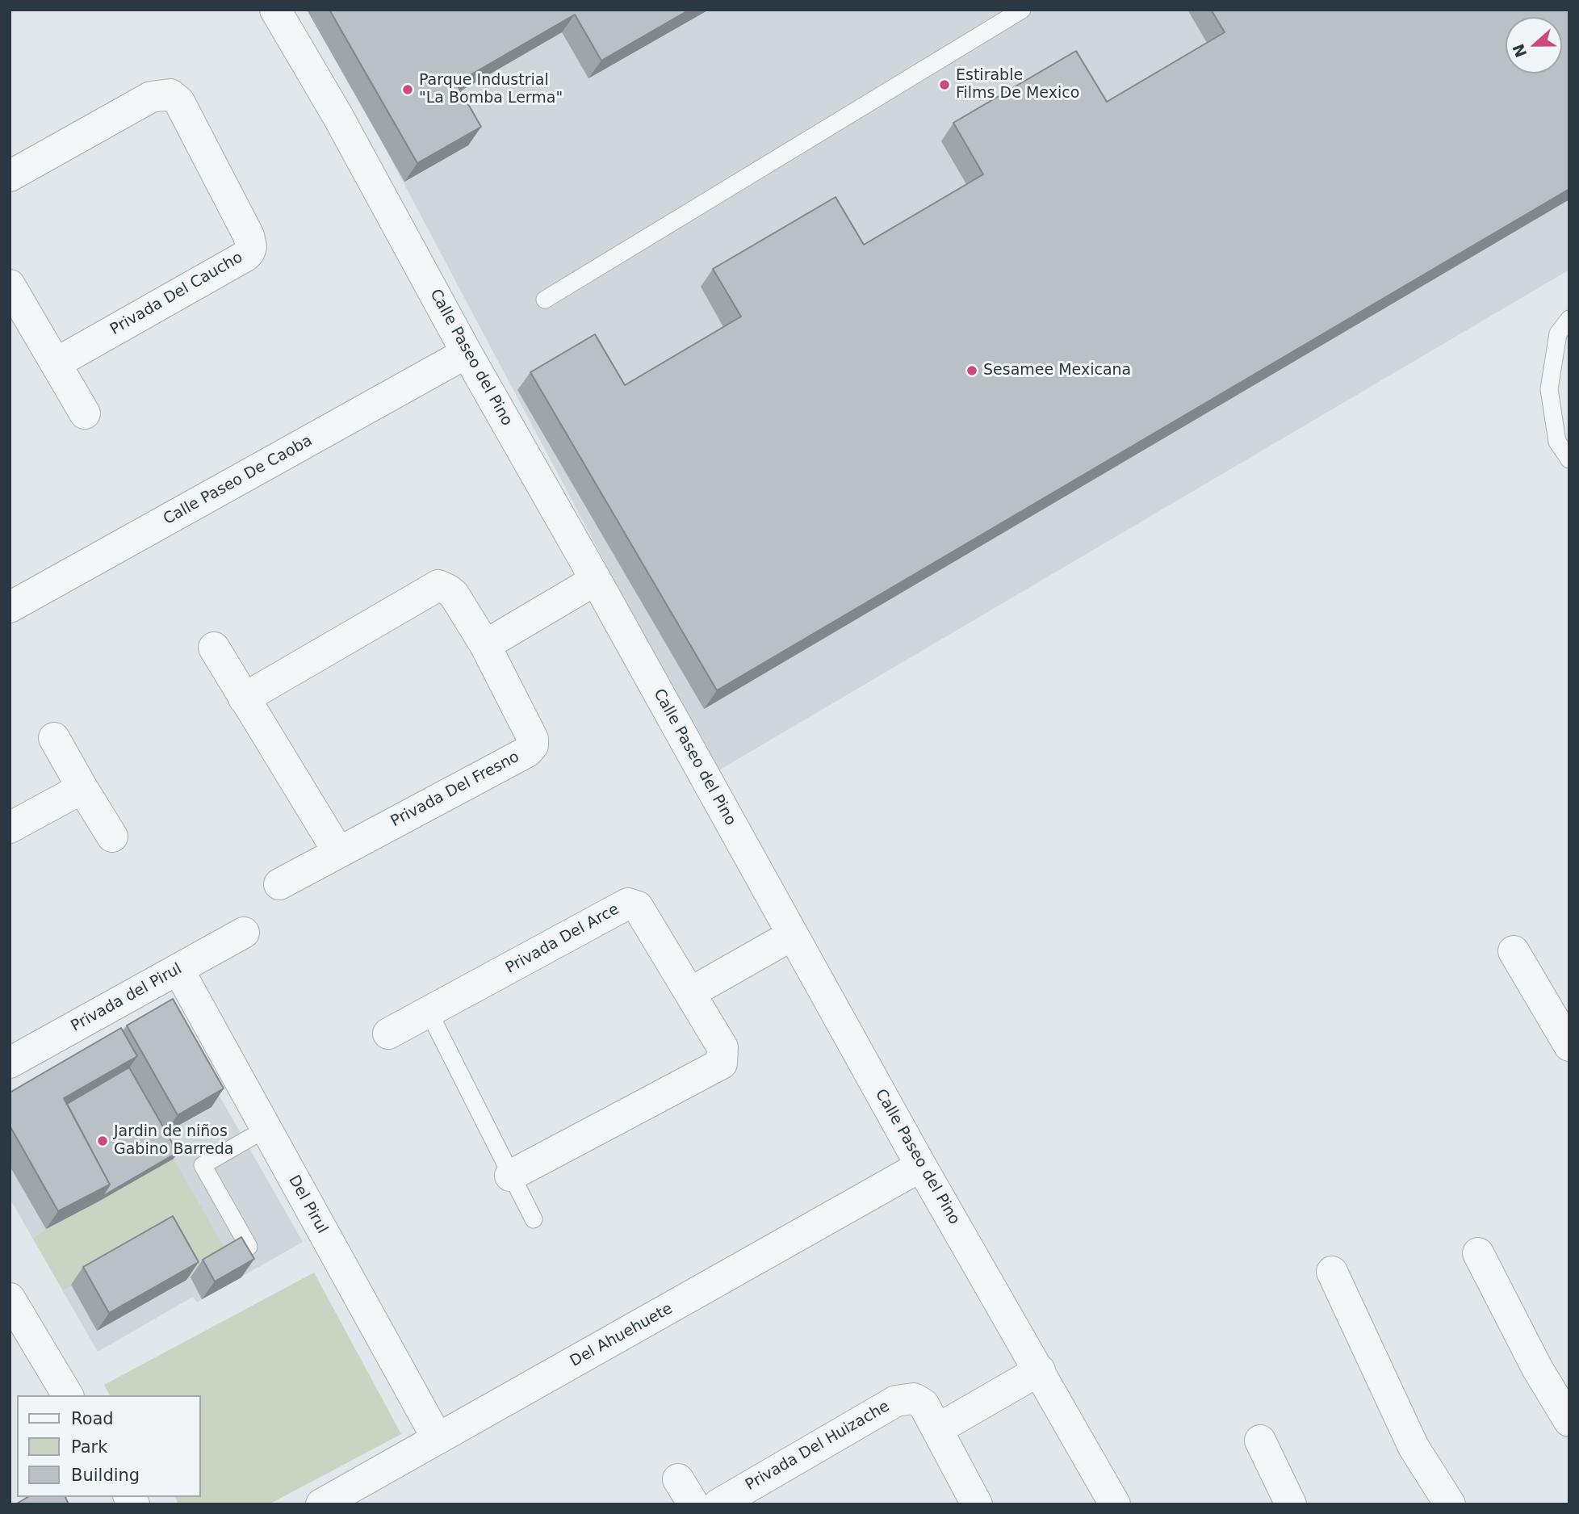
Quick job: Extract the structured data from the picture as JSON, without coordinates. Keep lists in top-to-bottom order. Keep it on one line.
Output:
{"streets":{"street":["Privada Del Caucho","Calle Paseo del Pino","Calle Paseo De Caoba","Privada Del Fresno","Privada Del Arce","Privada del Pirul","Del Pirul","Del Ahuehuete","Privada Del Huizache"]},"crossings":[["Calle Paseo del Pino","Calle Paseo De Caoba"],["Calle Paseo del Pino","Del Ahuehuete"],["Privada del Pirul","Del Pirul"],["Del Pirul","Del Ahuehuete"]],"places":["Estirable Films De Mexico","Parque Industrial \"La Bomba Lerma\"","Sesamee Mexicana","Jardin de niños Gabino Barreda"],"legend":["Road","Park","Building"],"north":"left"}
